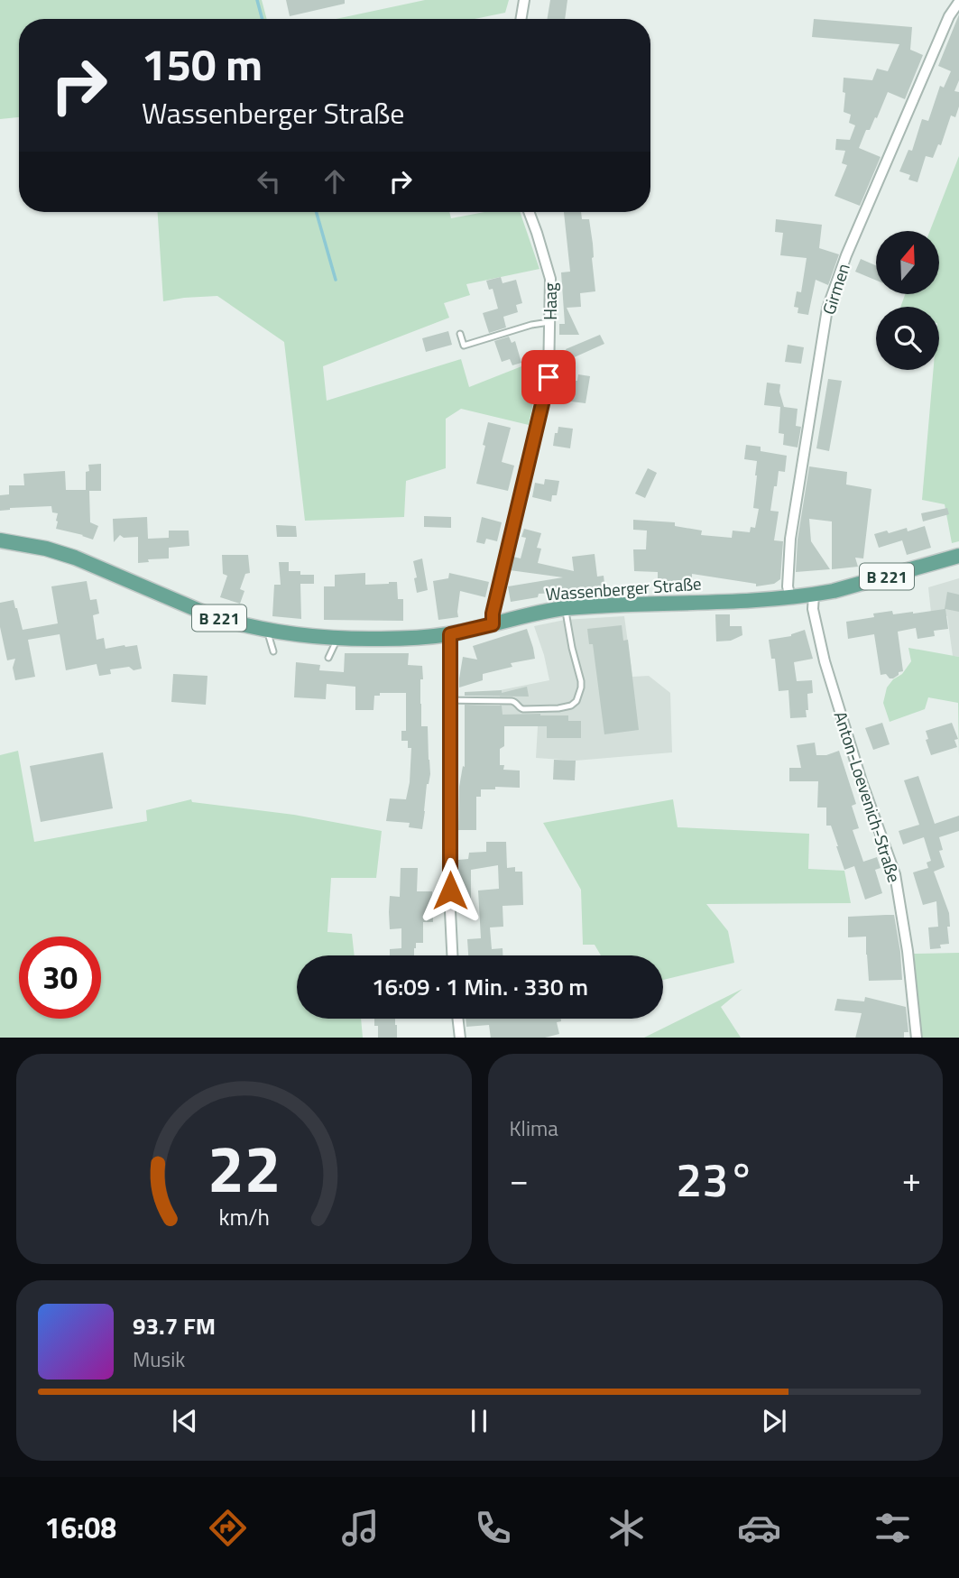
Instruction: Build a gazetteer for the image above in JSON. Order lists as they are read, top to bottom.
{
  "streets": {
    "main road": ["B 221", "Wassenberger Straße"],
    "street": ["Girmen", "Haag", "Anton-Loevenich-Straße"]
  },
  "crossings": [
    ["Girmen", "Wassenberger Straße"],
    ["Haag", "Wassenberger Straße"],
    ["Wassenberger Straße", "Anton-Loevenich-Straße"]
  ],
  "north": "top",
  "page": {
    "turn": ["150 m", "Wassenberger Straße"],
    "limit": "30",
    "trip": "16:09 · 1 Min. · 330 m",
    "tile": "Klima",
    "heat": ["−", "23°", "+"],
    "song": ["93.7 FM", "Musik"],
    "tabs": "16:08",
    "gauge": ["22", "km/h"]
  }
}
